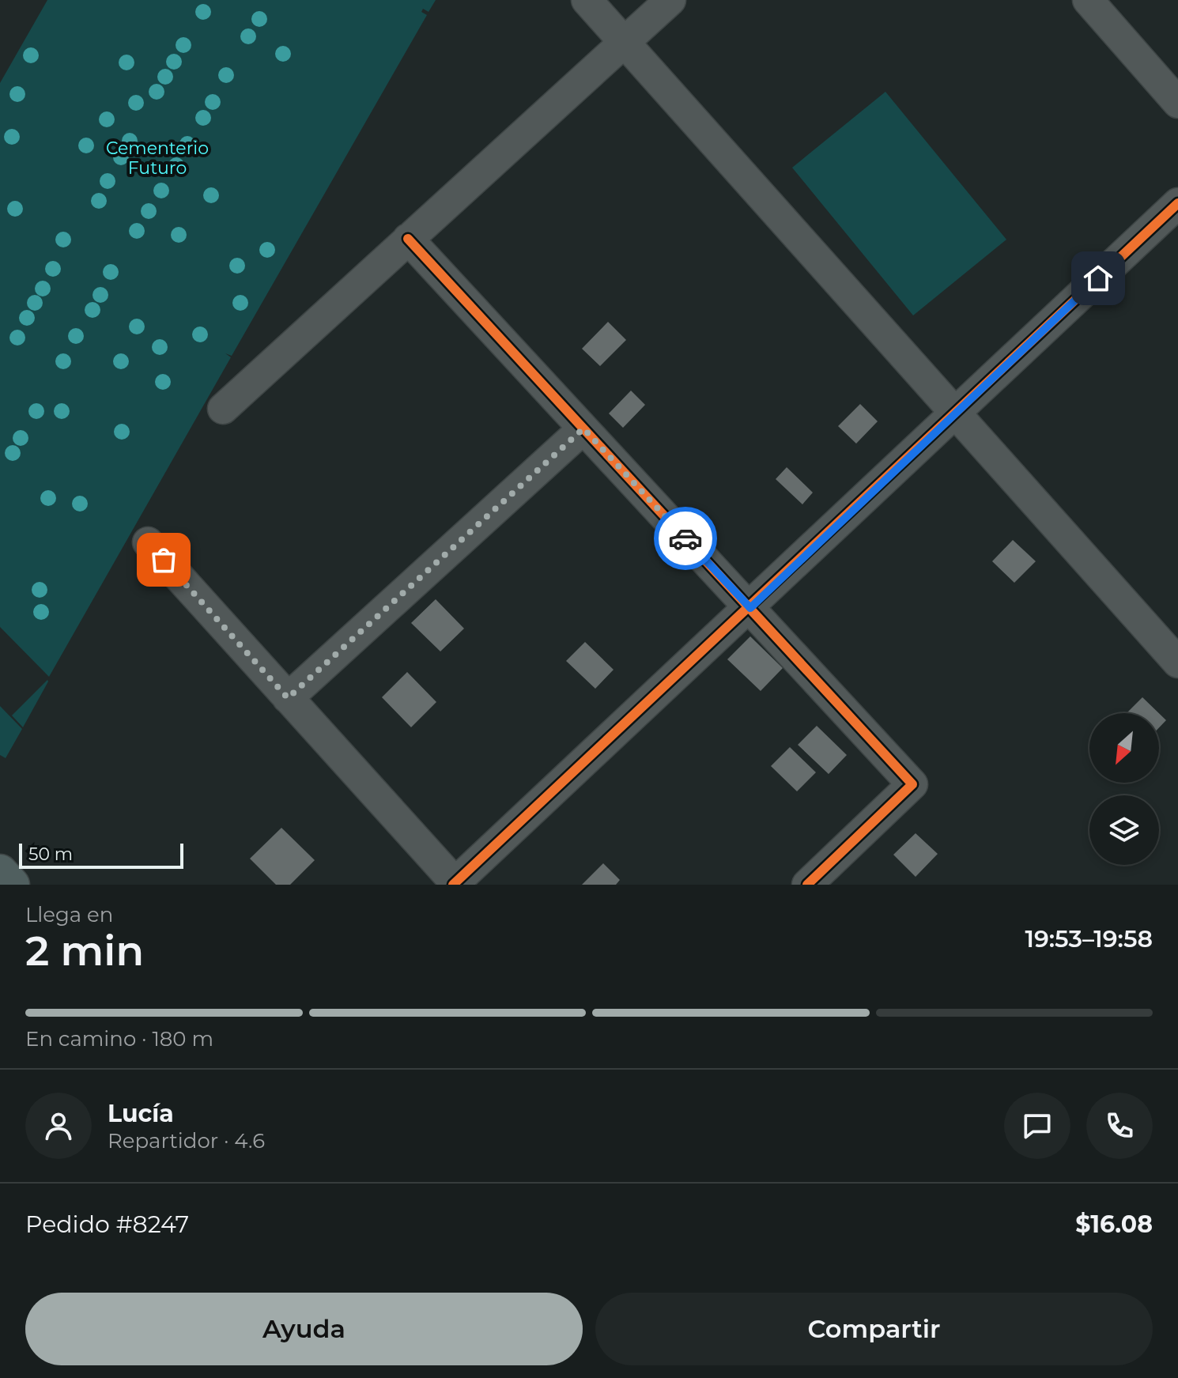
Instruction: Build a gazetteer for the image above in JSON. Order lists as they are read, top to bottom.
{
  "parks": ["Cementerio Futuro"],
  "scale_bar": "50 m",
  "north": "bottom left",
  "page": {
    "scale": "50 m",
    "heading": ["2 min", "Llega en", "19:53–19:58"],
    "panel": [
      "Lucía",
      "Repartidor · 4.6",
      "Pedido #8247",
      "$16.08"
    ],
    "bar": "En camino · 180 m",
    "buttons": ["Ayuda", "Compartir"]
  }
}
